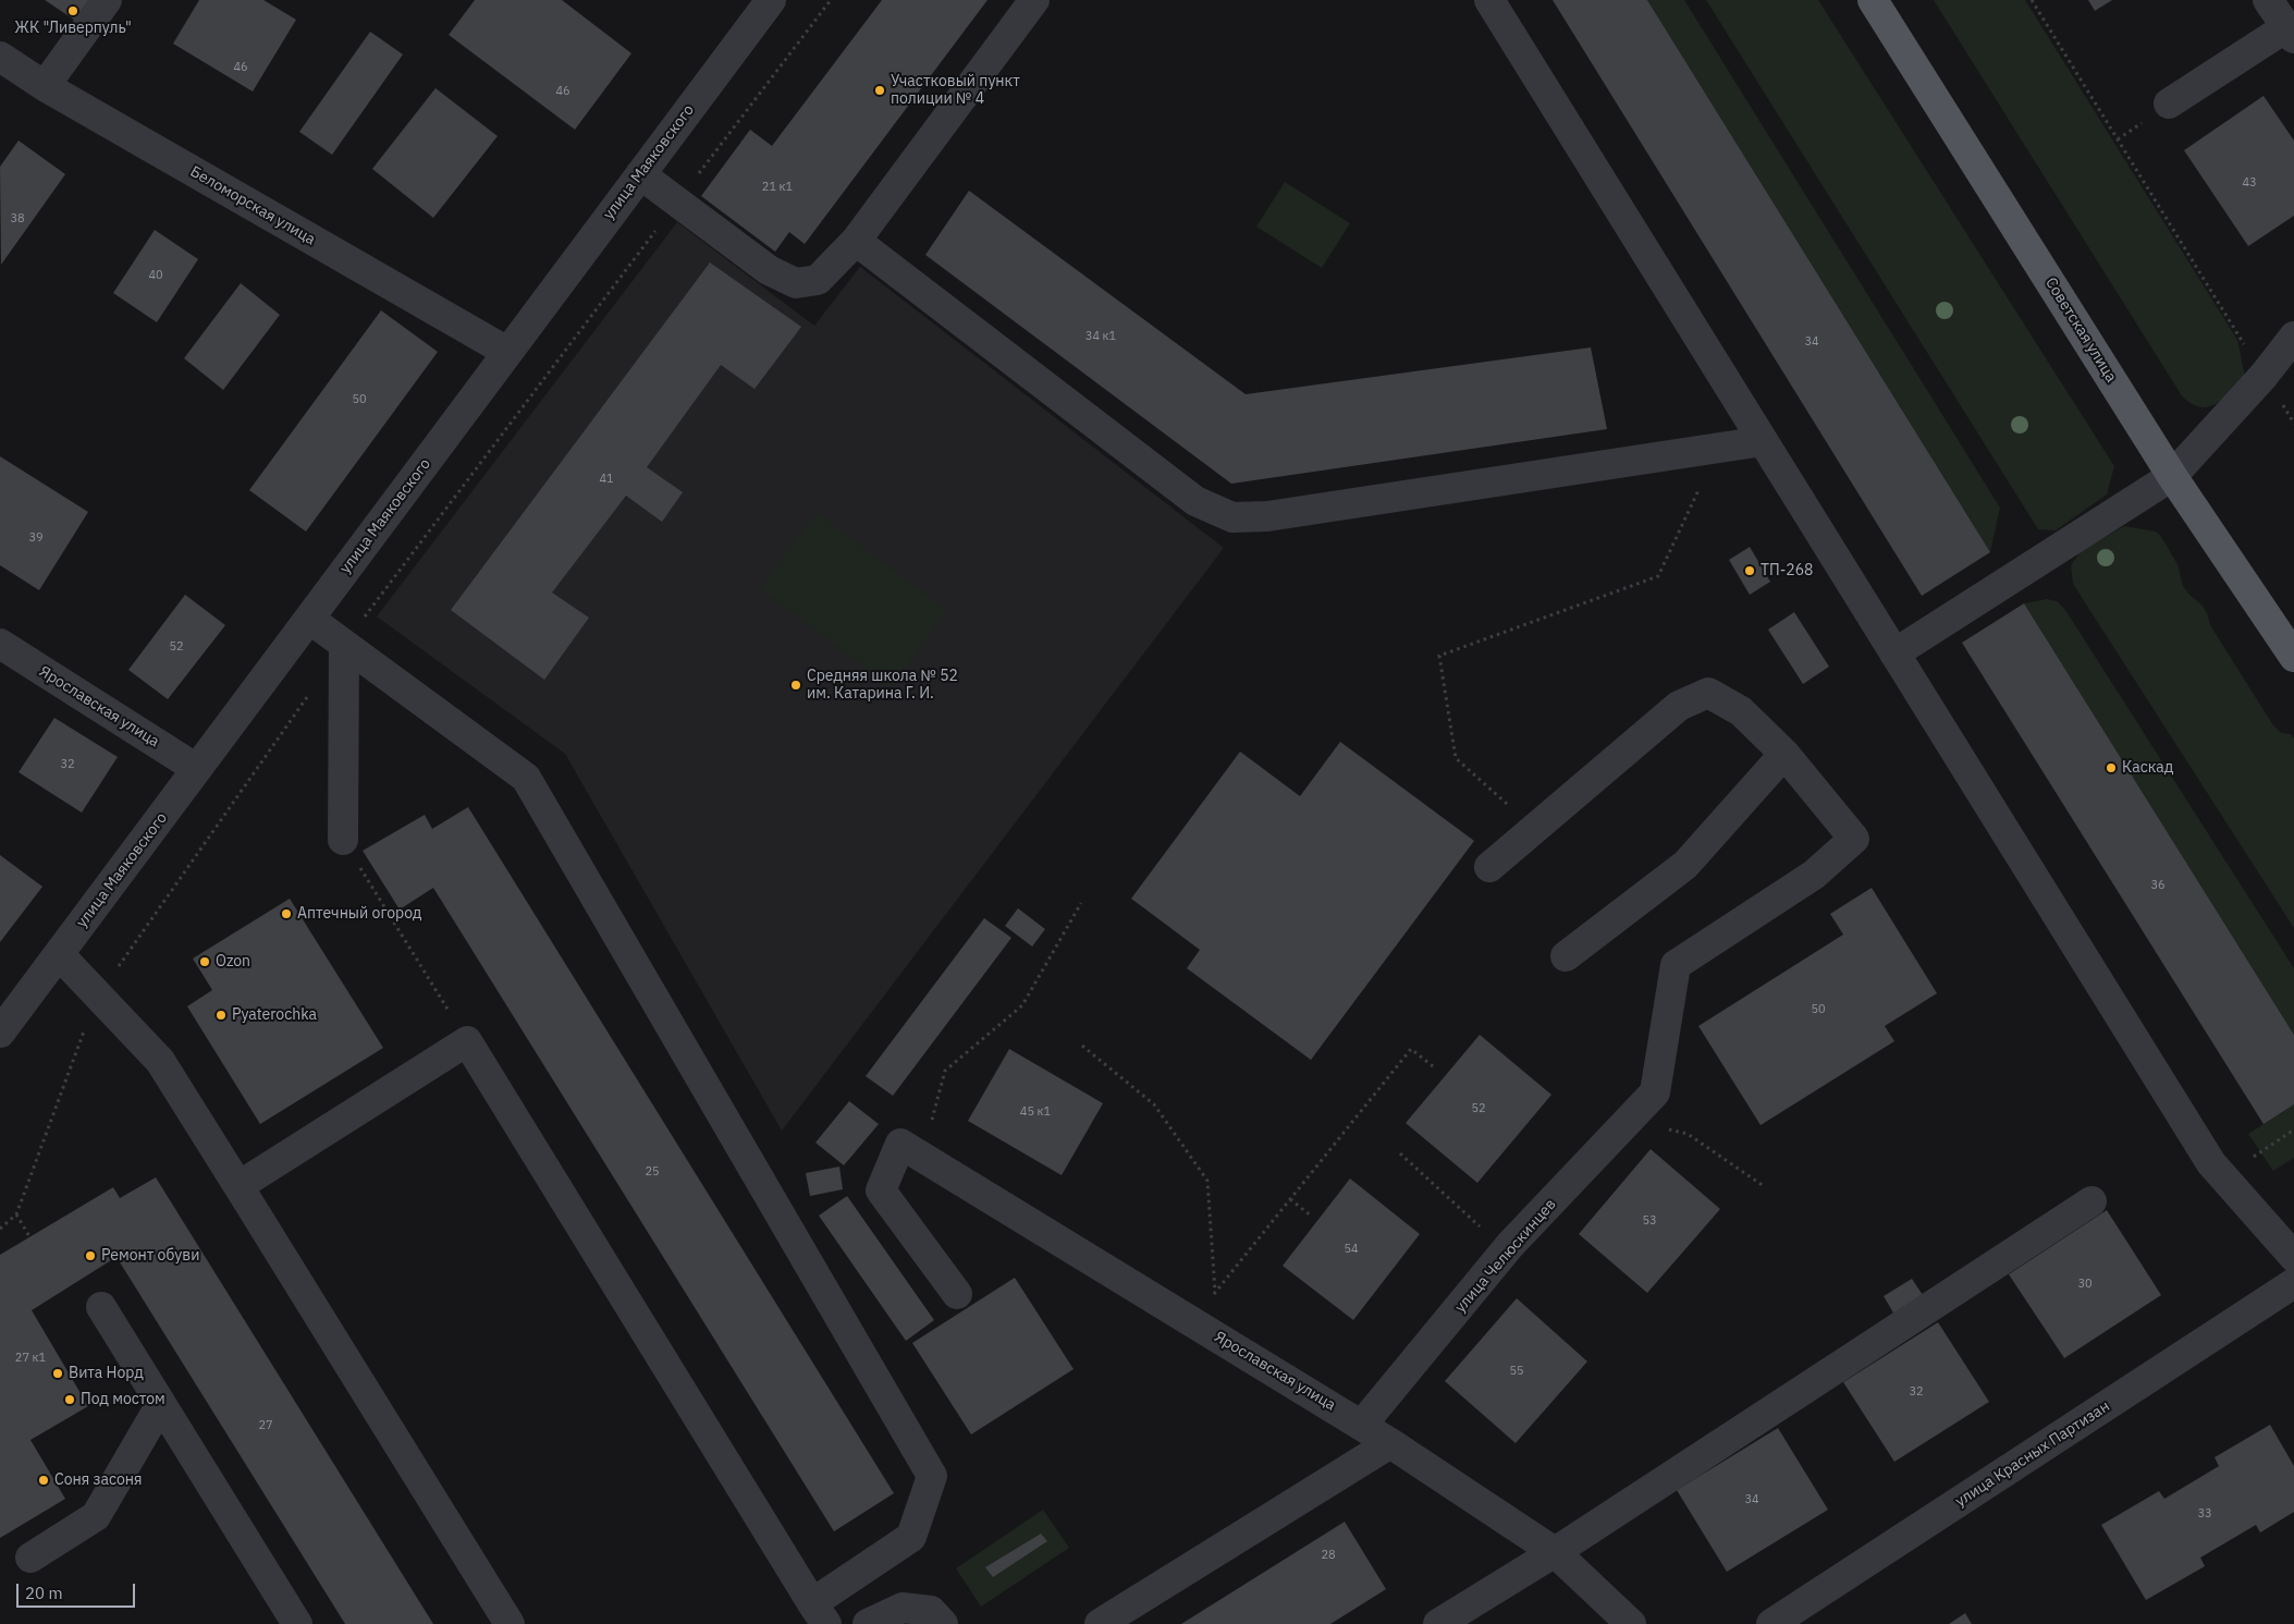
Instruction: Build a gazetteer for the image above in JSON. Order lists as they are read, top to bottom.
{
  "streets": {
    "main road": ["Советская улица"],
    "street": [
      "улица Маяковского",
      "Беломорская улица",
      "Ярославская улица",
      "улица Челюскинцев",
      "улица Красных Партизан"
    ]
  },
  "crossings": [
    ["улица Маяковского", "Беломорская улица"],
    ["улица Маяковского", "Ярославская улица"],
    ["Ярославская улица", "улица Челюскинцев"]
  ],
  "places": [
    "ЖК \"Ливерпуль\"",
    "Участковый пункт полиции № 4",
    "ТП-268",
    "Средняя школа № 52 им. Катарина Г. И.",
    "Каскад",
    "Аптечный огород",
    "Ozon",
    "Pyaterochka",
    "Ремонт обуви",
    "Вита Норд",
    "Под мостом",
    "Соня засоня"
  ],
  "house_numbers": [
    "46",
    "46",
    "43",
    "21 к1",
    "38",
    "40",
    "34 к1",
    "34",
    "50",
    "41",
    "39",
    "52",
    "32",
    "36",
    "50",
    "52",
    "45 к1",
    "25",
    "53",
    "54",
    "30",
    "27 к1",
    "55",
    "32",
    "27",
    "34",
    "33",
    "28"
  ],
  "scale_bar": "20 m"
}
